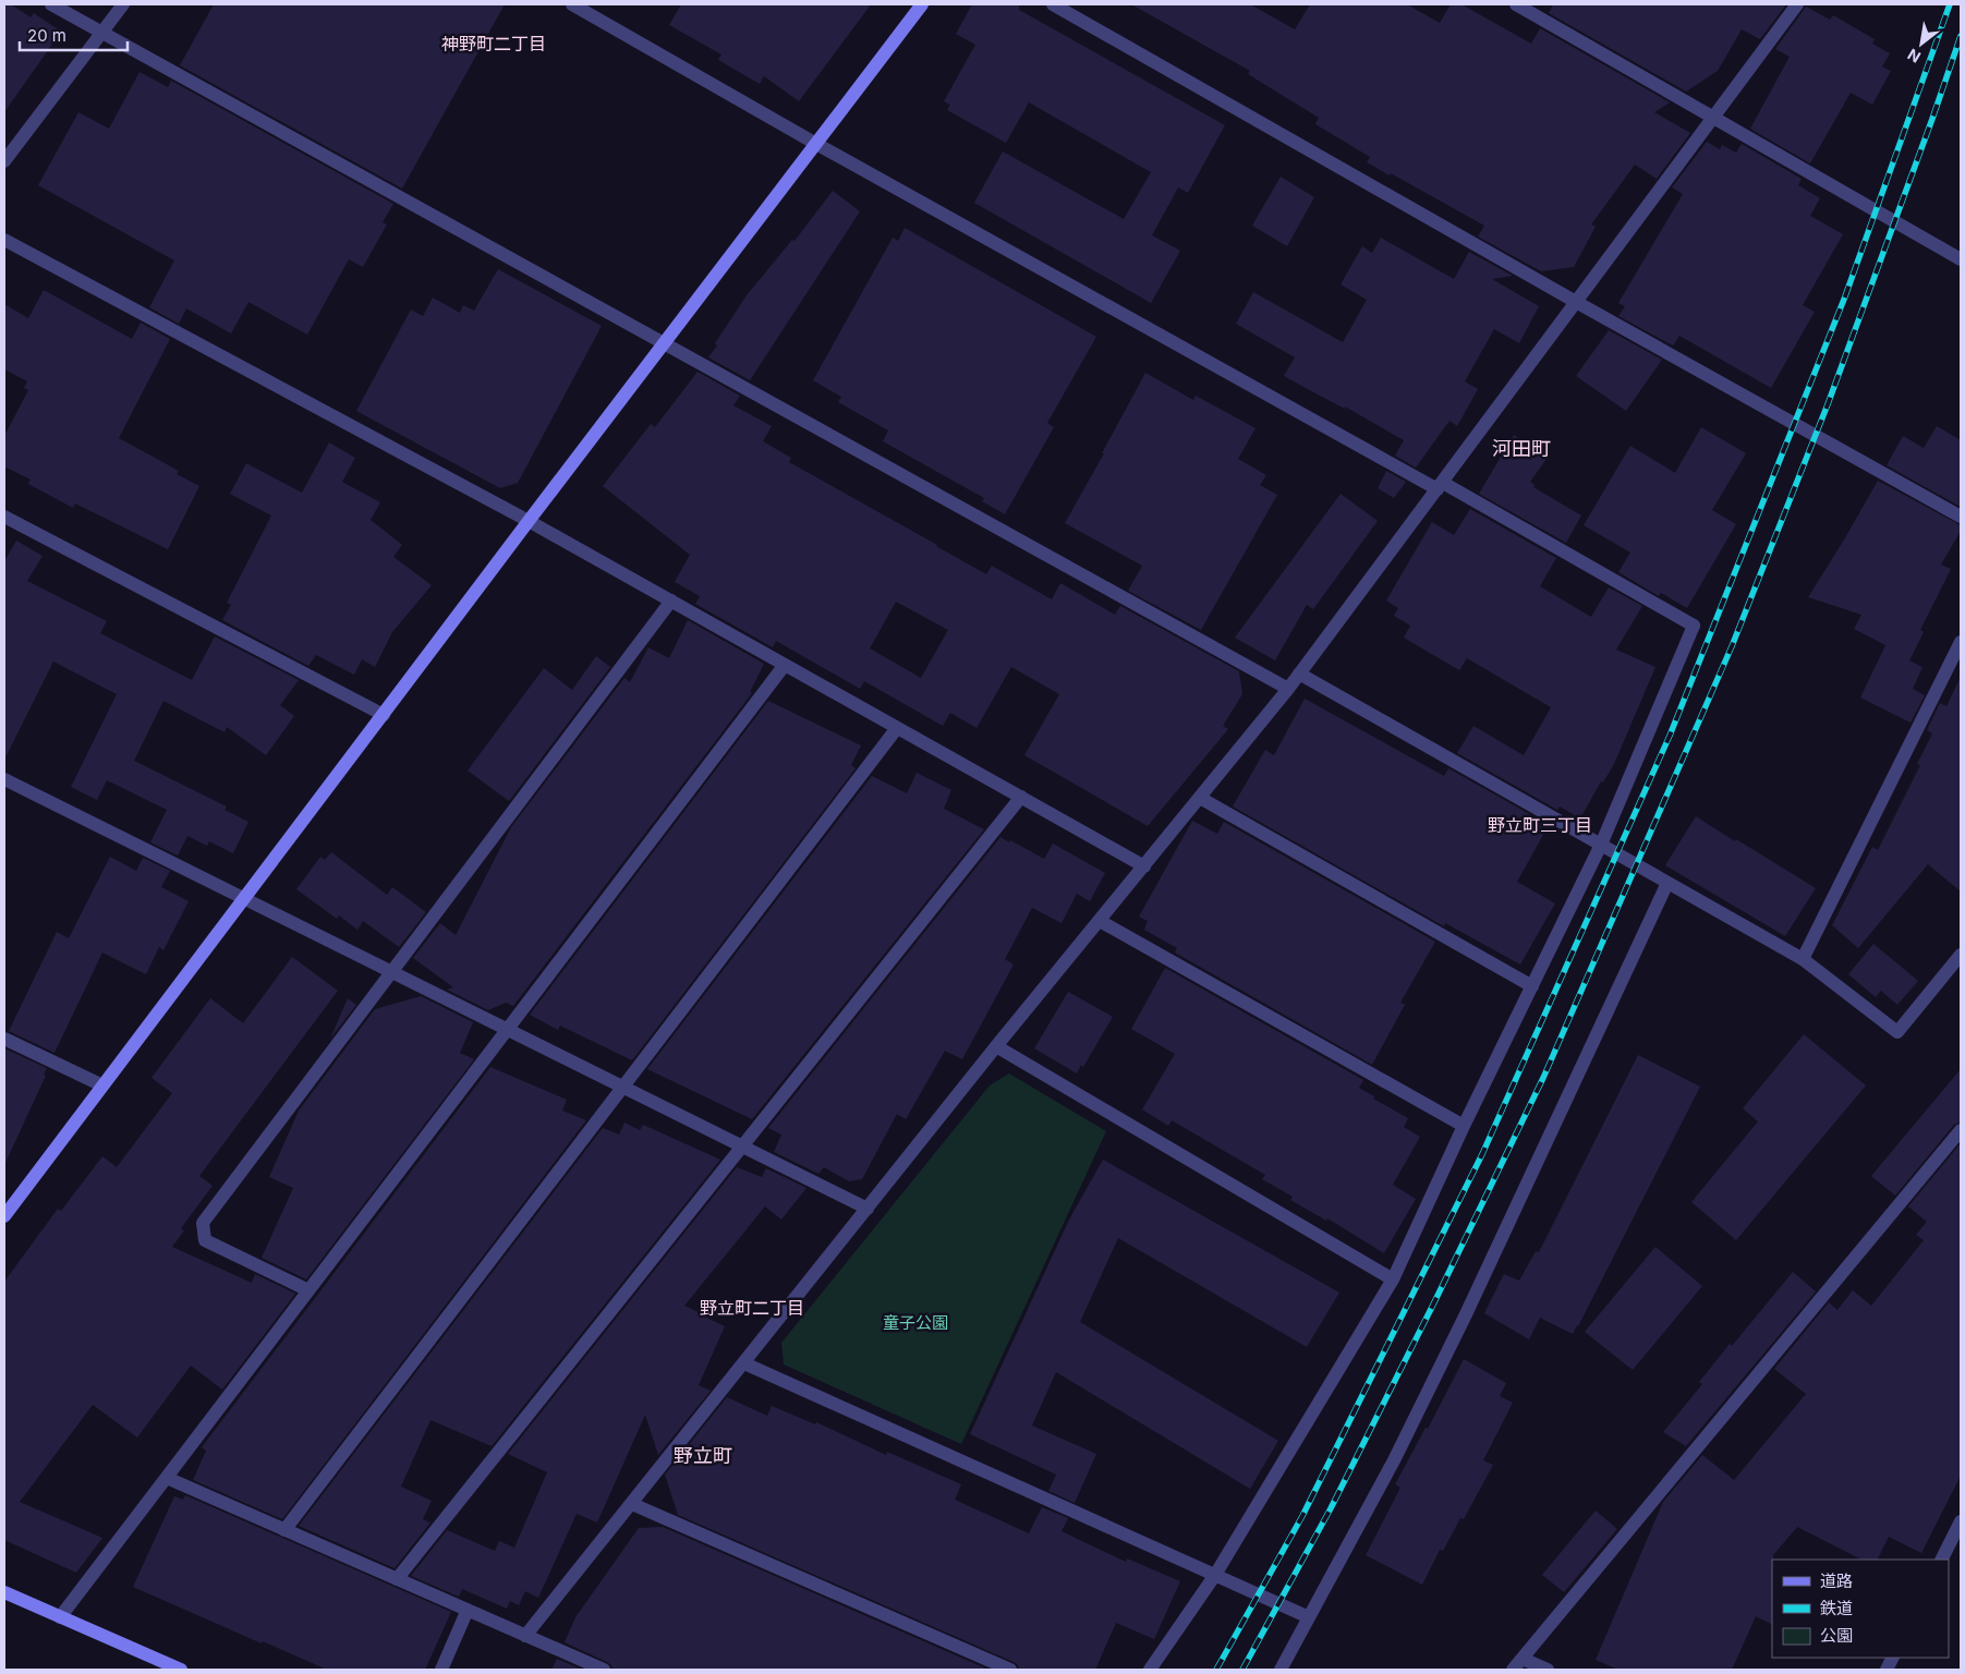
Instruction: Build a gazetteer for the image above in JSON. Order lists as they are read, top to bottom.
{
  "districts": [
    "神野町二丁目",
    "河田町",
    "野立町三丁目",
    "野立町二丁目",
    "野立町"
  ],
  "parks": ["童子公園"],
  "legend": ["道路", "鉄道", "公園"],
  "scale_bar": "20 m",
  "north": "bottom left"
}
